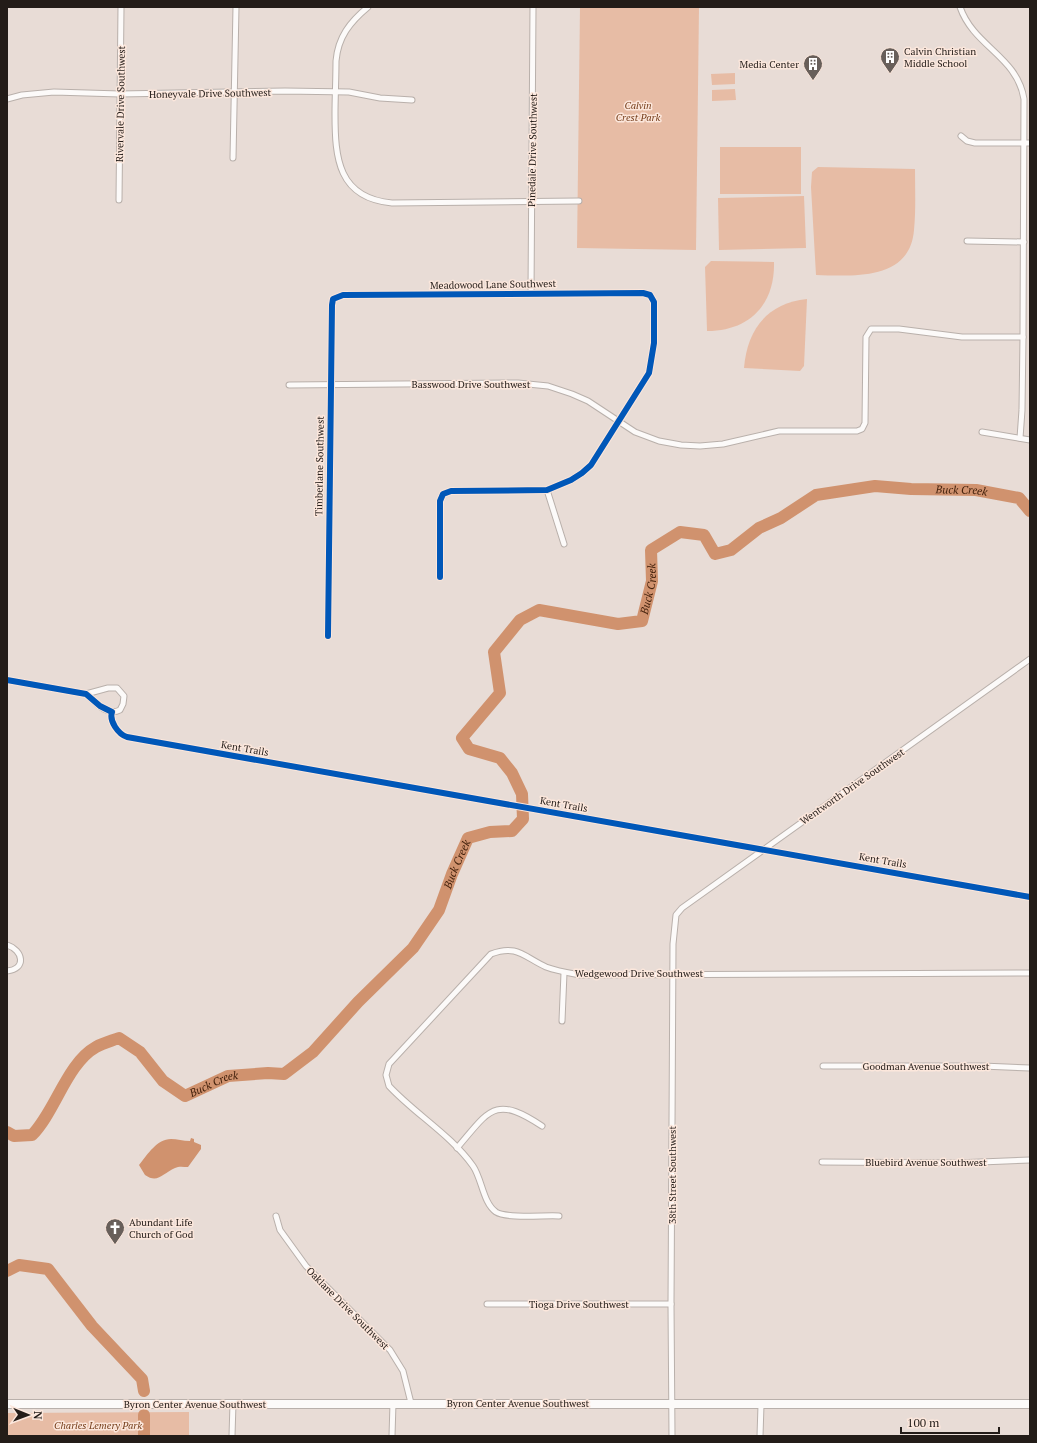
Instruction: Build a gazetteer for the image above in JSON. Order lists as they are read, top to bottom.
{
  "streets": {
    "main road": ["Byron Center Avenue Southwest"],
    "street": [
      "Honeyvale Drive Southwest",
      "Rivervale Drive Southwest",
      "Pinedale Drive Southwest",
      "Meadowood Lane Southwest",
      "Basswood Drive Southwest",
      "Timberlane Southwest",
      "Wentworth Drive Southwest",
      "Wedgewood Drive Southwest",
      "Goodman Avenue Southwest",
      "Bluebird Avenue Southwest",
      "38th Street Southwest",
      "Tioga Drive Southwest",
      "Oaklane Drive Southwest"
    ],
    "cycle path": ["Kent Trails"]
  },
  "crossings": [
    ["Honeyvale Drive Southwest", "Rivervale Drive Southwest"],
    ["Pinedale Drive Southwest", "Meadowood Lane Southwest"],
    ["Meadowood Lane Southwest", "Basswood Drive Southwest"],
    ["Meadowood Lane Southwest", "Timberlane Southwest"],
    ["Basswood Drive Southwest", "Timberlane Southwest"],
    ["Wentworth Drive Southwest", "38th Street Southwest"],
    ["Wedgewood Drive Southwest", "38th Street Southwest"],
    ["38th Street Southwest", "Tioga Drive Southwest"],
    ["38th Street Southwest", "Byron Center Avenue Southwest"],
    ["Oaklane Drive Southwest", "Byron Center Avenue Southwest"]
  ],
  "water": ["Buck Creek"],
  "parks": ["Calvin Crest Park", "Charles Lemery Park"],
  "places": {
    "building": ["Calvin Christian Middle School", "Media Center"],
    "church": ["Abundant Life Church of God"]
  },
  "scale_bar": "100 m",
  "north": "right"
}
